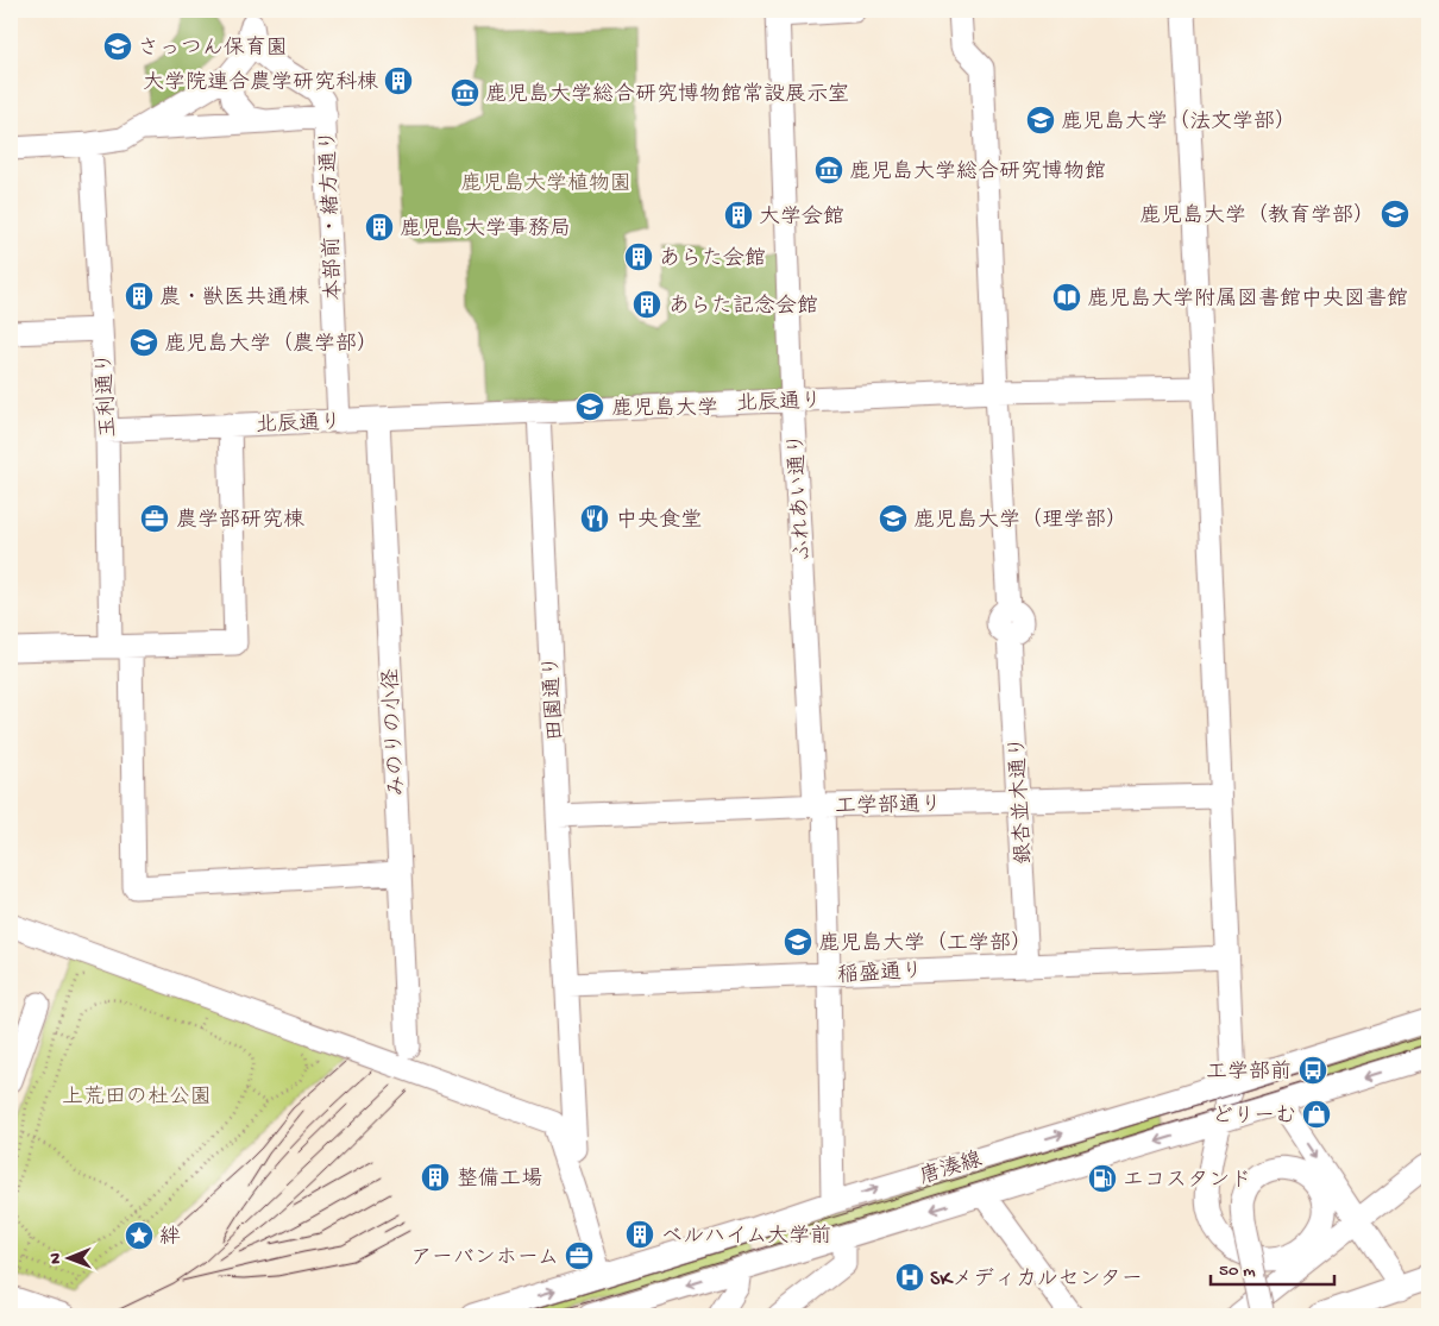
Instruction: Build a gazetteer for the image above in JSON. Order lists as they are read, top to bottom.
{
  "streets": {
    "street": [
      "本部前・緒方通り",
      "玉利通り",
      "北辰通り",
      "ふれあい通り",
      "田園通り",
      "みのりの小径",
      "銀杏並木通り",
      "工学部通り",
      "稲盛通り",
      "唐湊線"
    ]
  },
  "crossings": [
    ["本部前・緒方通り", "北辰通り"],
    ["玉利通り", "北辰通り"],
    ["玉利通り", "みのりの小径"],
    ["北辰通り", "ふれあい通り"],
    ["北辰通り", "田園通り"],
    ["北辰通り", "みのりの小径"],
    ["北辰通り", "銀杏並木通り"],
    ["ふれあい通り", "工学部通り"],
    ["ふれあい通り", "稲盛通り"],
    ["ふれあい通り", "唐湊線"],
    ["田園通り", "工学部通り"],
    ["田園通り", "稲盛通り"],
    ["銀杏並木通り", "工学部通り"],
    ["銀杏並木通り", "稲盛通り"]
  ],
  "parks": ["鹿児島大学植物園", "上荒田の杜公園"],
  "places": {
    "school or university": [
      "さっつん保育園",
      "鹿児島大学（法文学部）",
      "鹿児島大学（教育学部）",
      "鹿児島大学（農学部）",
      "鹿児島大学",
      "鹿児島大学（理学部）",
      "鹿児島大学（工学部）"
    ],
    "building": [
      "大学院連合農学研究科棟",
      "大学会館",
      "鹿児島大学事務局",
      "あらた会館",
      "農・獣医共通棟",
      "あらた記念会館",
      "整備工場",
      "ベルハイム大学前"
    ],
    "museum": ["鹿児島大学総合研究博物館常設展示室", "鹿児島大学総合研究博物館"],
    "library": ["鹿児島大学附属図書館中央図書館"],
    "office": ["農学部研究棟", "アーバンホーム"],
    "restaurant": ["中央食堂"],
    "bus stop": ["工学部前"],
    "shop": ["どりーむ"],
    "fuel station": ["エコスタンド"],
    "place": ["絆"],
    "hospital": ["SKメディカルセンター"]
  },
  "scale_bar": "50 m",
  "north": "left"
}
